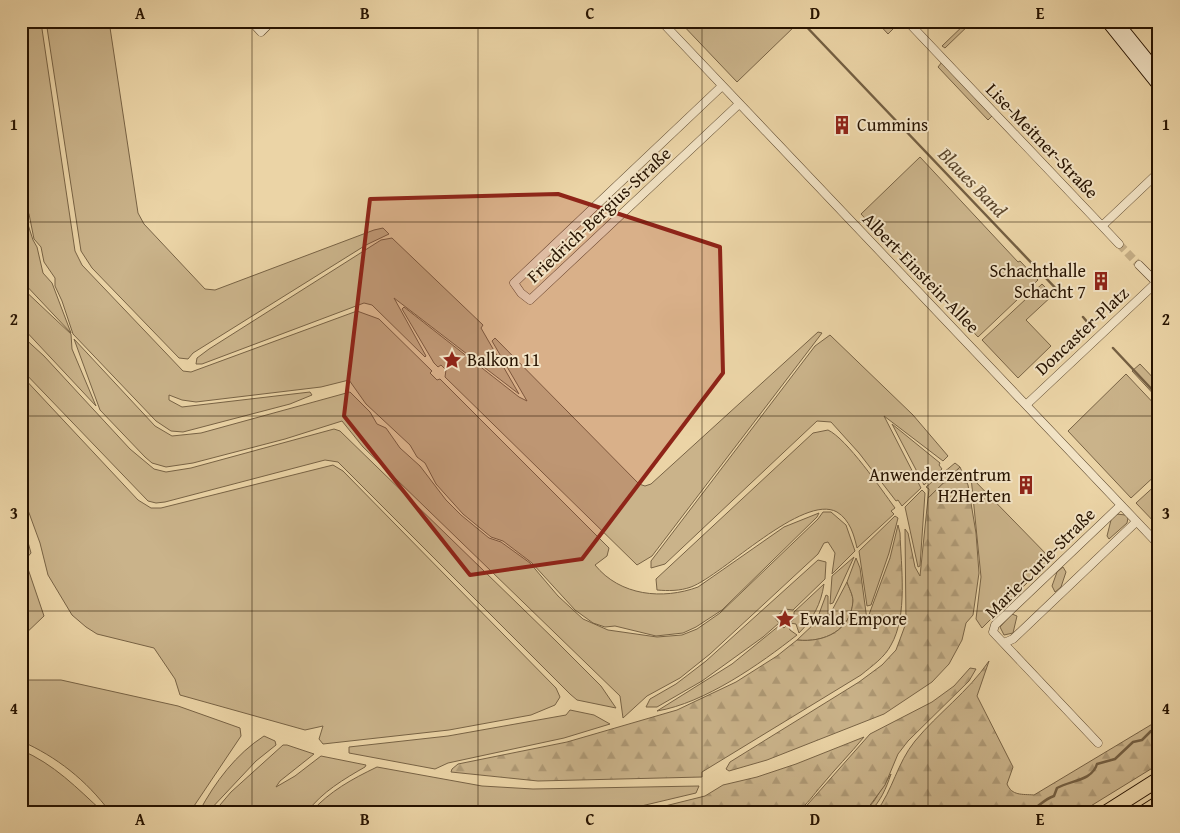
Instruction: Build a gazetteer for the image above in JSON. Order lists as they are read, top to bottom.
{
  "streets": {
    "street": [
      "Lise-Meitner-Straße",
      "Friedrich-Bergius-Straße",
      "Albert-Einstein-Allee",
      "Doncaster-Platz",
      "Marie-Curie-Straße"
    ]
  },
  "crossings": [
    ["Friedrich-Bergius-Straße", "Albert-Einstein-Allee"],
    ["Albert-Einstein-Allee", "Doncaster-Platz"],
    ["Albert-Einstein-Allee", "Marie-Curie-Straße"]
  ],
  "water": ["Blaues Band"],
  "places": {
    "building": ["Cummins", "Schachthalle Schacht 7", "Anwenderzentrum H2Herten"],
    "place": ["Balkon 11", "Ewald Empore"]
  },
  "grid": {
    "columns": [
      "A",
      "B",
      "C",
      "D",
      "E"
    ],
    "rows": [
      "1",
      "2",
      "3",
      "4"
    ]
  }
}
